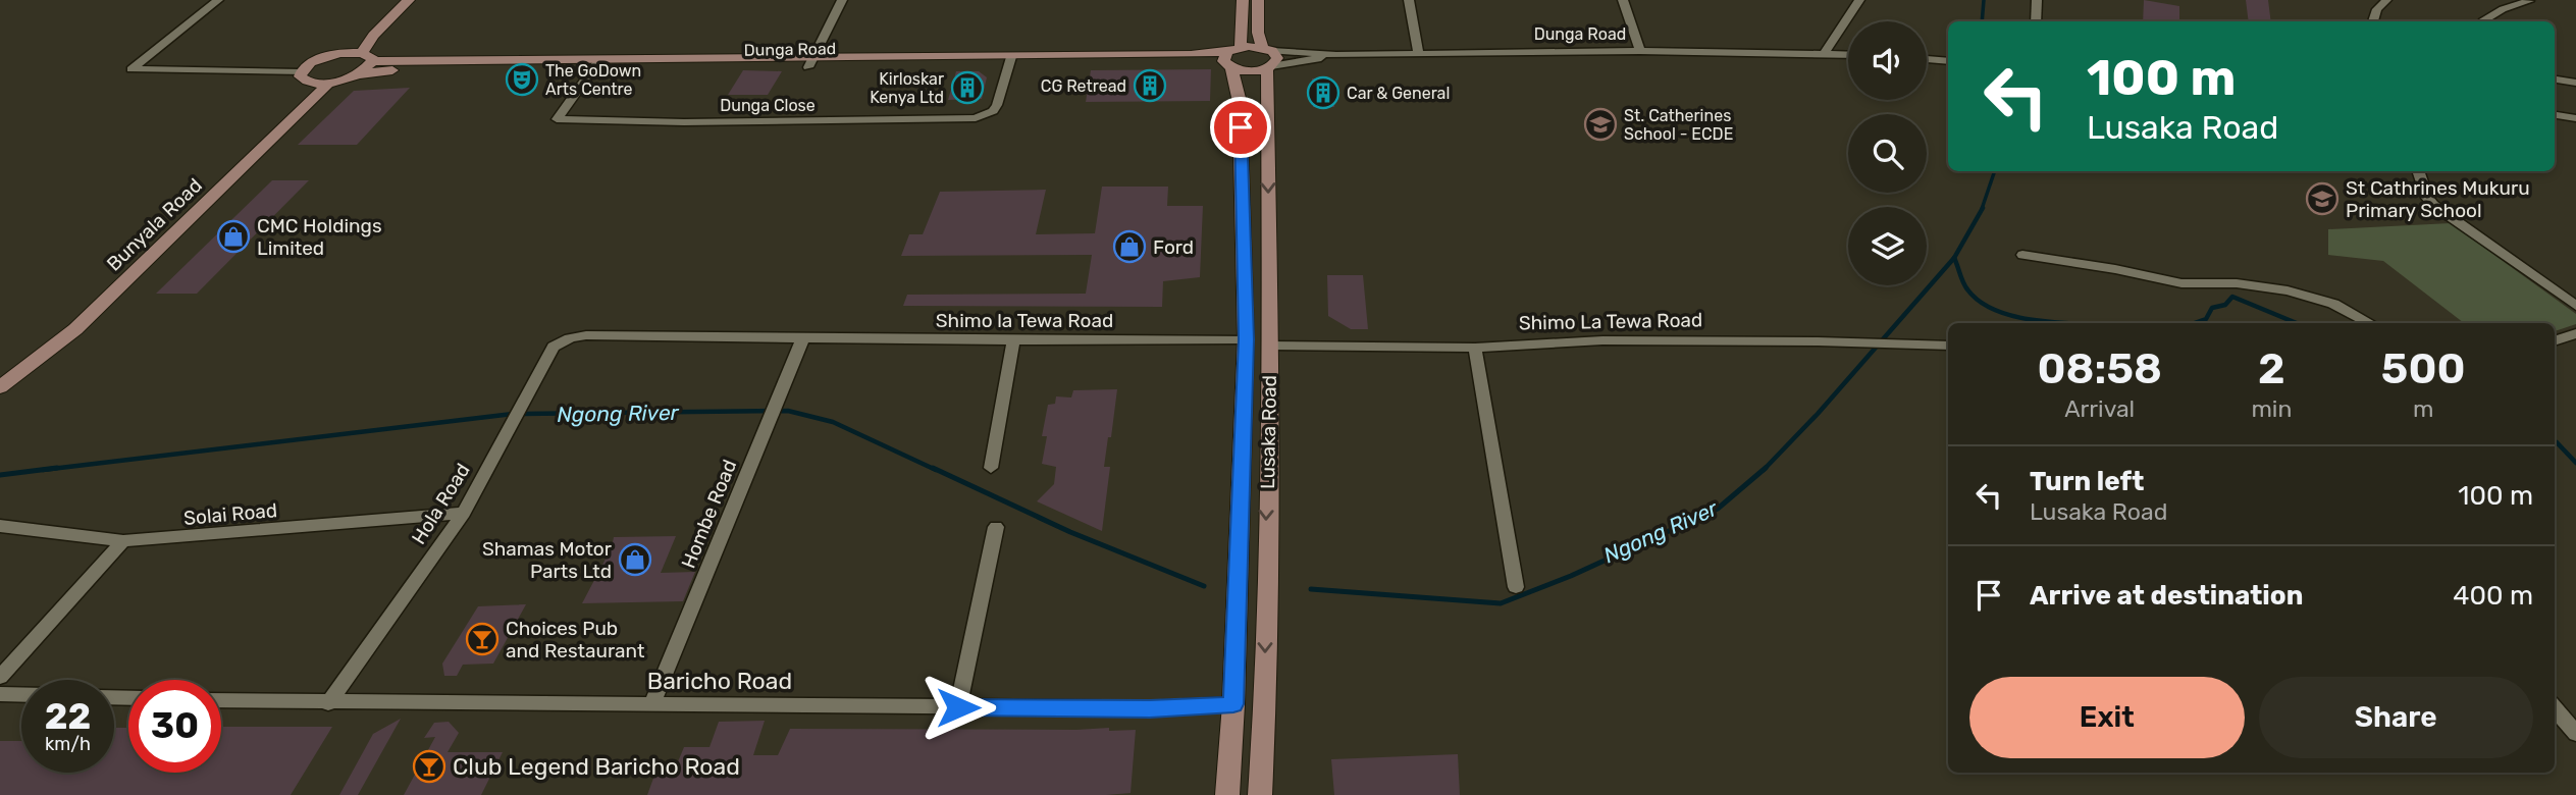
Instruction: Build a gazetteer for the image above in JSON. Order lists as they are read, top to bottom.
{
  "streets": {
    "main road": ["Dunga Road", "Bunyala Road", "Lusaka Road"],
    "street": [
      "Dunga Close",
      "Shimo la Tewa Road",
      "Shimo La Tewa Road",
      "Hola Road",
      "Solai Road",
      "Hombe Road",
      "Baricho Road"
    ]
  },
  "crossings": [
    ["Dunga Road", "Dunga Close"],
    ["Dunga Road", "Lusaka Road"],
    ["Shimo la Tewa Road", "Lusaka Road"],
    ["Shimo la Tewa Road", "Hola Road"],
    ["Shimo la Tewa Road", "Hombe Road"],
    ["Shimo La Tewa Road", "Lusaka Road"],
    ["Lusaka Road", "Baricho Road"],
    ["Hola Road", "Solai Road"],
    ["Hola Road", "Baricho Road"],
    ["Hombe Road", "Baricho Road"]
  ],
  "water": ["Ngong River"],
  "places": {
    "theatre": ["The GoDown Arts Centre"],
    "building": ["CG Retread", "Kirloskar Kenya Ltd", "Car & General"],
    "school or university": ["St. Catherines School - ECDE", "St Cathrines Mukuru Primary School"],
    "shop": ["CMC Holdings Limited", "Ford", "Shamas Motor Parts Ltd"],
    "bar": ["Choices Pub and Restaurant", "Club Legend Baricho Road"]
  },
  "page": {
    "turn": ["100 m", "Lusaka Road"],
    "eta": [
      "08:58",
      "Arrival",
      "2",
      "min",
      "500",
      "m"
    ],
    "list": [
      {
        "name": "Turn left",
        "note": "Lusaka Road",
        "value": "100 m"
      },
      {
        "name": "Arrive at destination",
        "value": "400 m"
      }
    ],
    "buttons": ["Exit", "Share"],
    "speed": "22 km/h",
    "limit": "30"
  }
}
